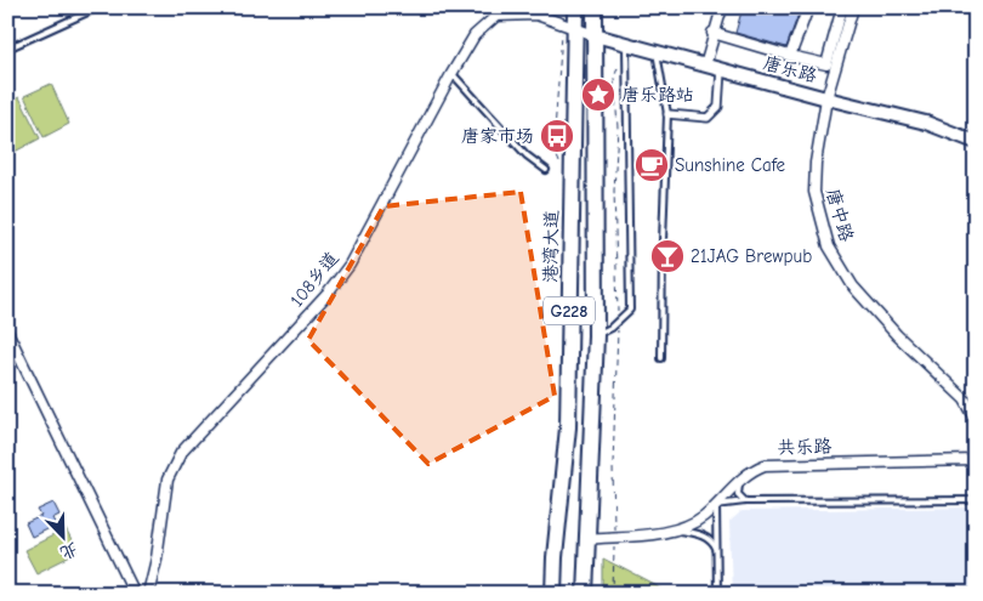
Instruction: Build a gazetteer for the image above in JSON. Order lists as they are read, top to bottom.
{
  "streets": {
    "highway": ["港湾大道", "G228"],
    "street": [
      "唐乐路",
      "唐中路",
      "108乡道",
      "共乐路"
    ]
  },
  "crossings": [
    ["唐乐路", "唐中路"],
    ["唐乐路", "G228"],
    ["G228", "共乐路"]
  ],
  "places": {
    "place": ["唐乐路站"],
    "bus stop": ["唐家市场"],
    "cafe": ["Sunshine Cafe"],
    "bar": ["21JAG Brewpub"]
  },
  "north": "bottom right"
}
